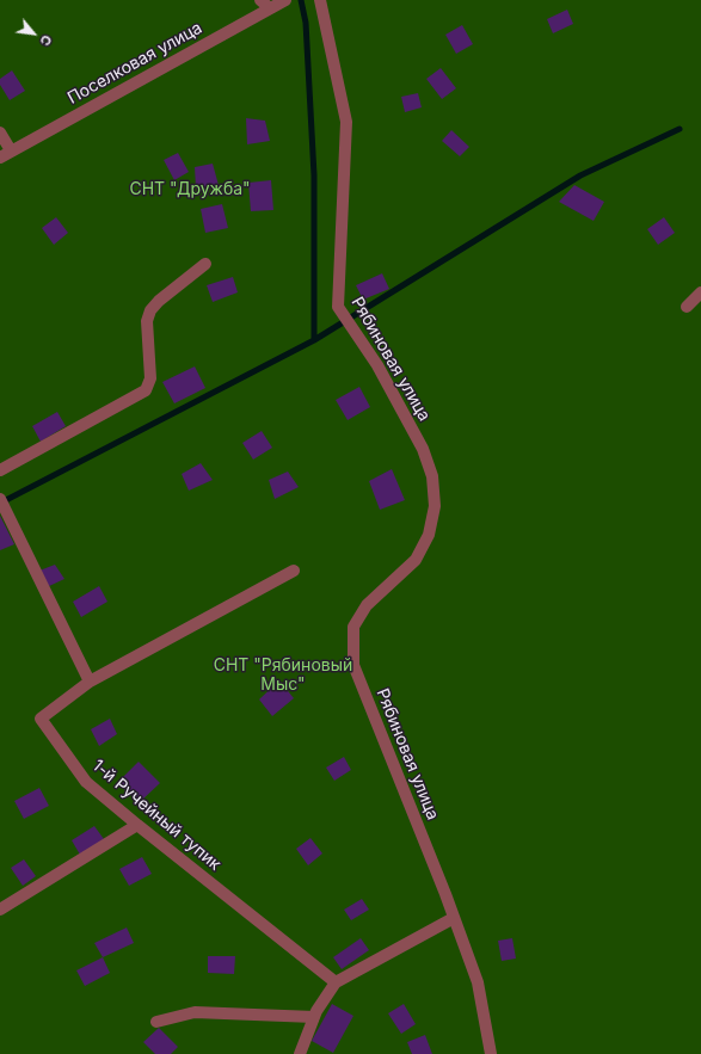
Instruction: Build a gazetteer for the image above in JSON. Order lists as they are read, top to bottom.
{
  "streets": {
    "street": ["Поселковая улица", "Рябиновая улица", "1-й Ручейный тупик"]
  },
  "parks": ["СНТ \"Дружба\"", "СНТ \"Рябиновый Мыс\""],
  "north": "bottom right"
}
